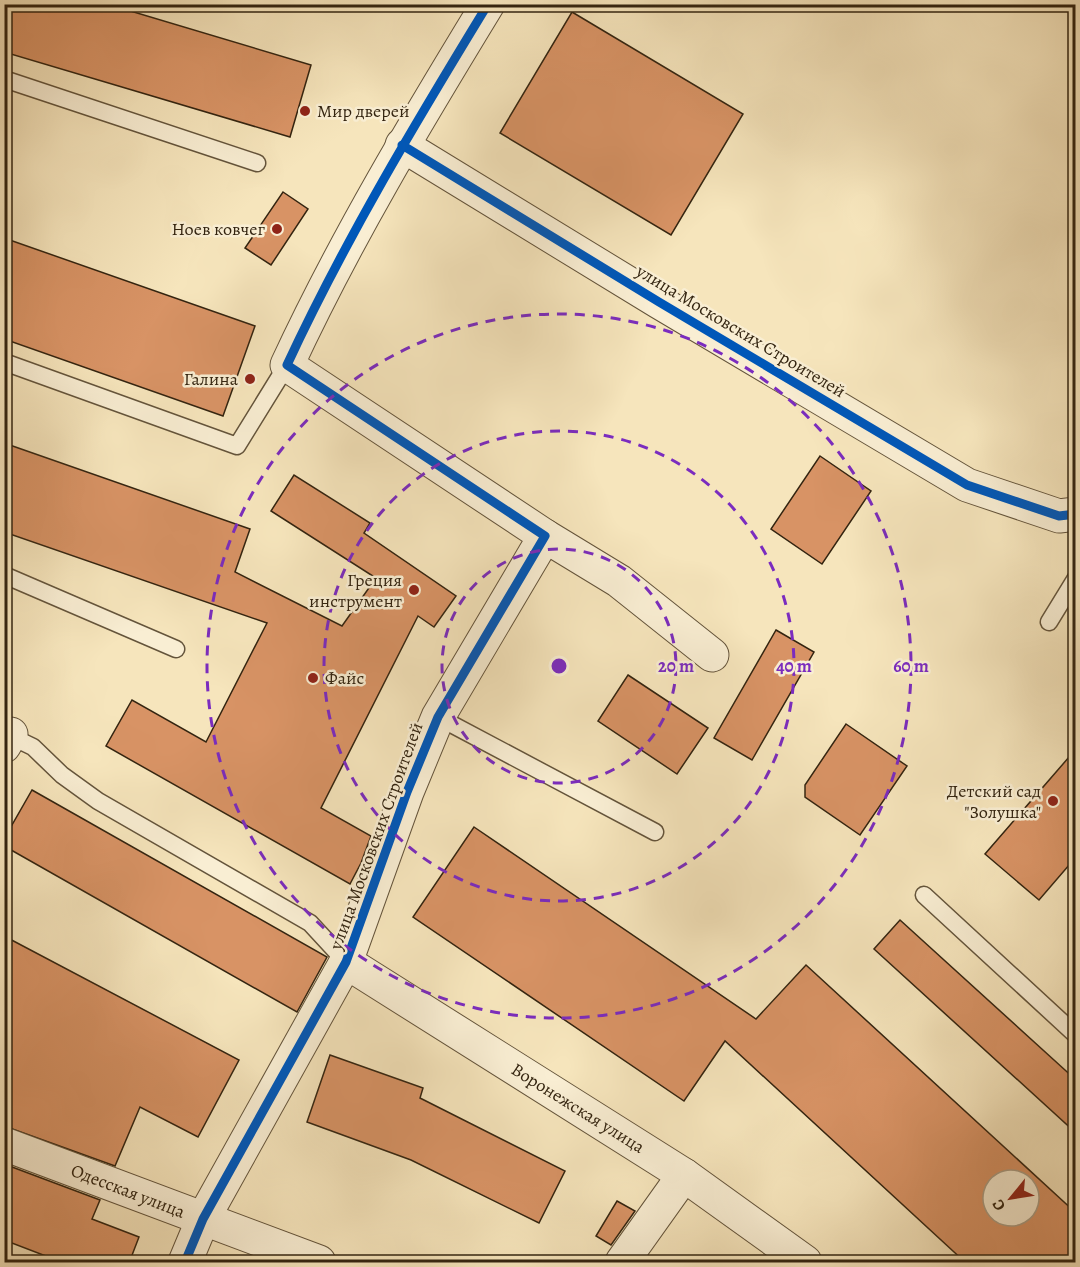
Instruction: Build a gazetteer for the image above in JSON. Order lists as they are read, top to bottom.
{
  "streets": {
    "street": ["улица Московских Строителей", "Воронежская улица", "Одесская улица"]
  },
  "crossings": [
    ["улица Московских Строителей", "Воронежская улица"],
    ["улица Московских Строителей", "Одесская улица"]
  ],
  "places": [
    "Мир дверей",
    "Ноев ковчег",
    "Галина",
    "Греция инструмент",
    "Файс",
    "Детский сад \"Золушка\""
  ],
  "north": "bottom left",
  "rings": ["20 m", "40 m", "60 m"]
}
